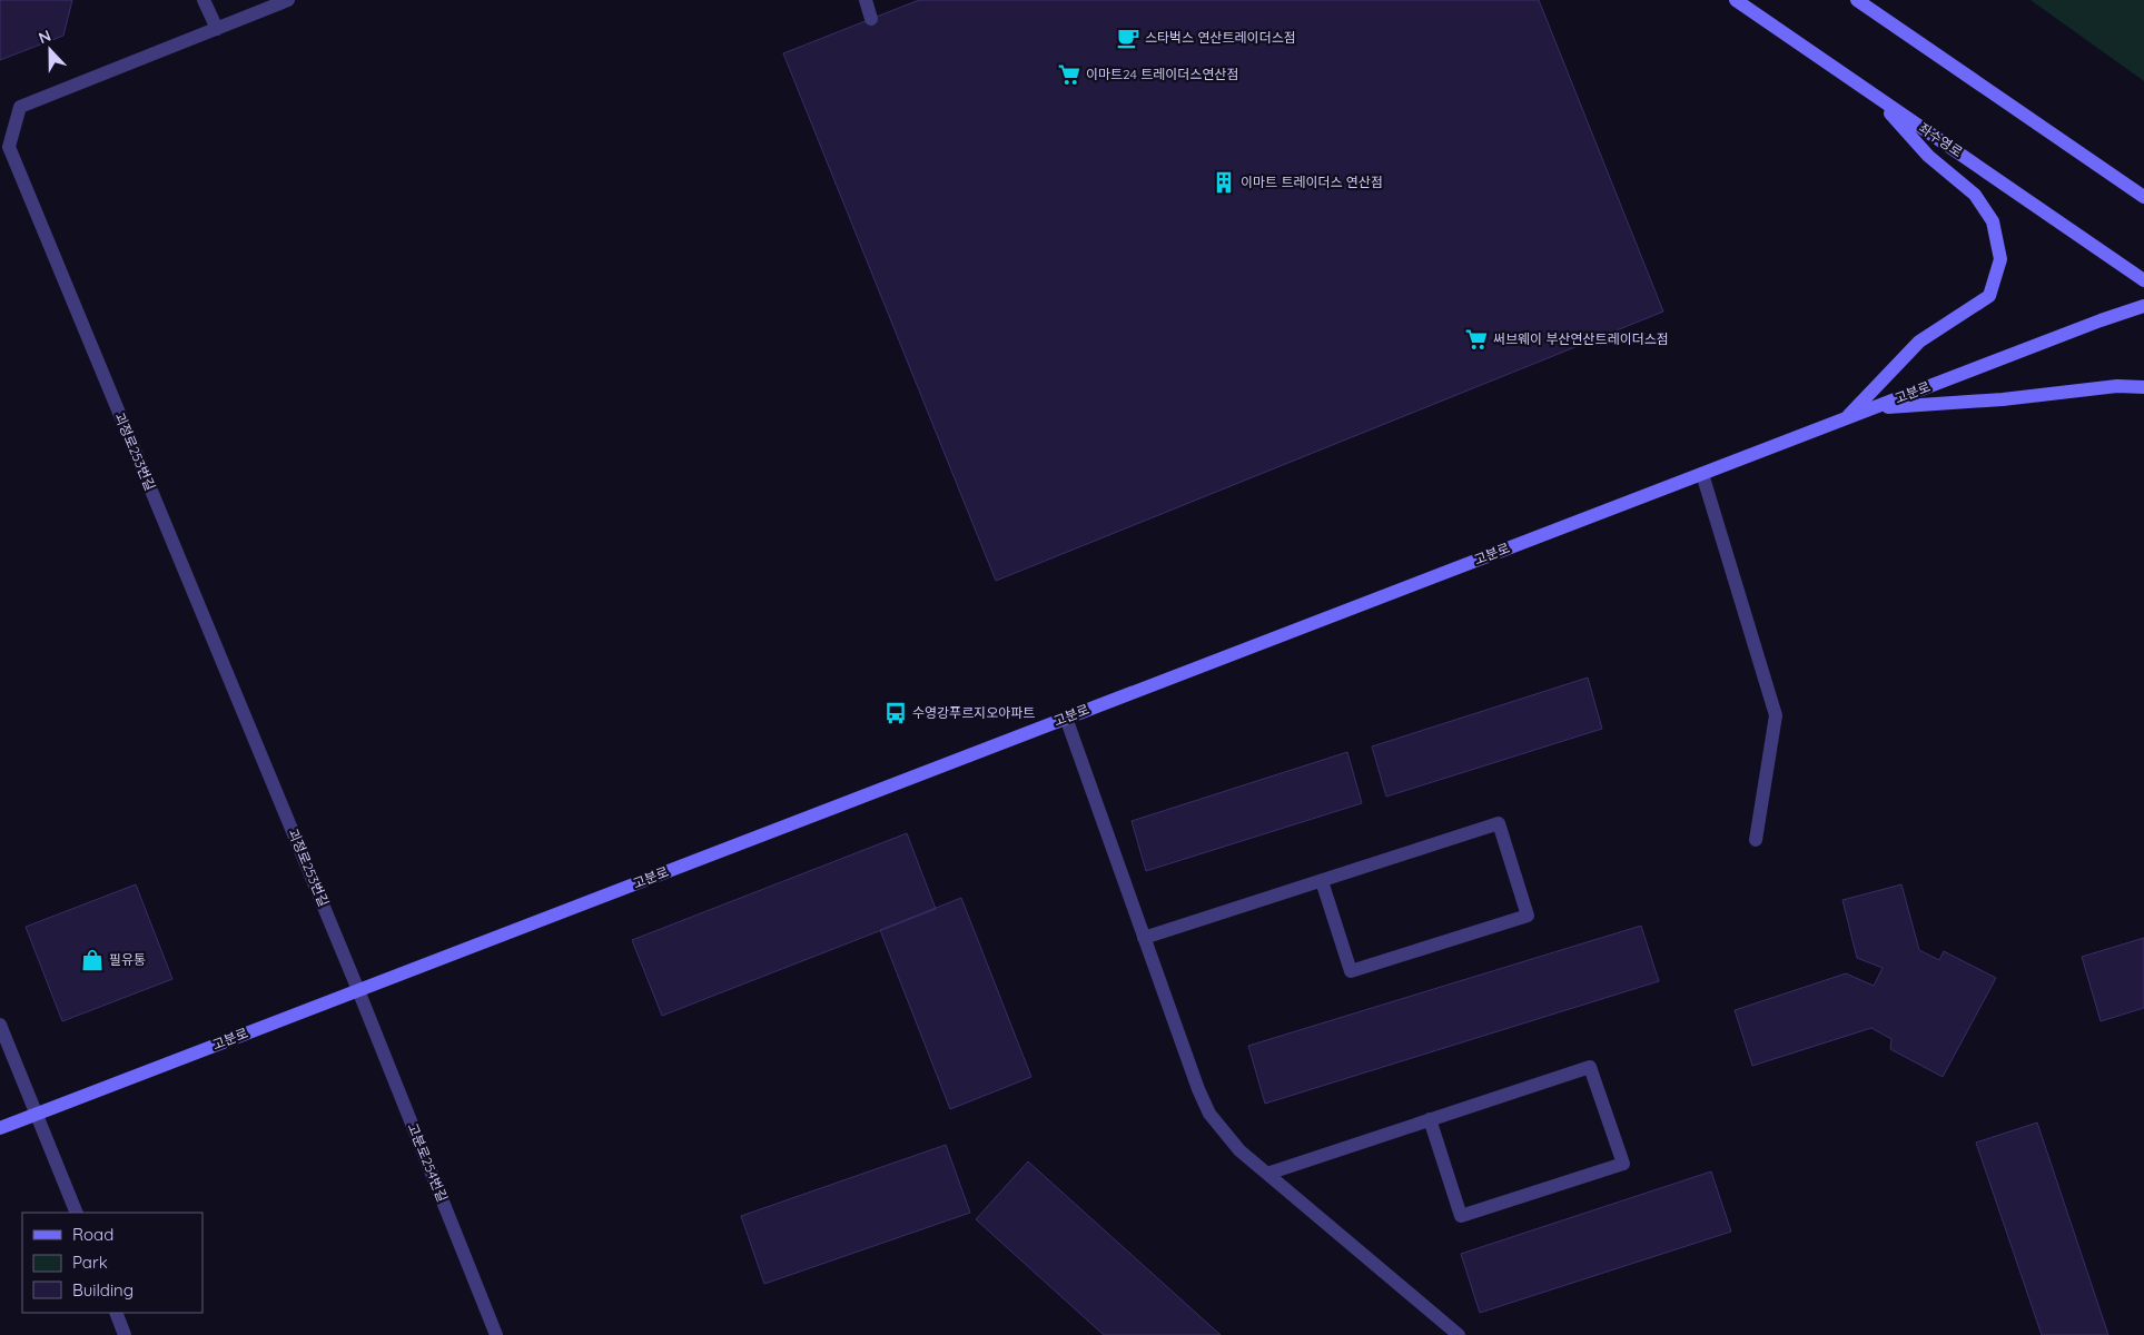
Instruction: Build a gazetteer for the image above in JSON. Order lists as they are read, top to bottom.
{
  "streets": {
    "main road": ["좌수영로", "고분로"],
    "street": ["괴정로253번길", "고분로254번길"]
  },
  "crossings": [
    ["고분로", "괴정로253번길"],
    ["고분로", "고분로254번길"],
    ["괴정로253번길", "고분로254번길"]
  ],
  "places": {
    "cafe": ["스타벅스 연산트레이더스점"],
    "supermarket": ["이마트24 트레이더스연산점", "써브웨이 부산연산트레이더스점"],
    "building": ["이마트 트레이더스 연산점"],
    "bus stop": ["수영강푸르지오아파트"],
    "shop": ["필유통"]
  },
  "legend": ["Road", "Park", "Building"],
  "north": "top"
}
